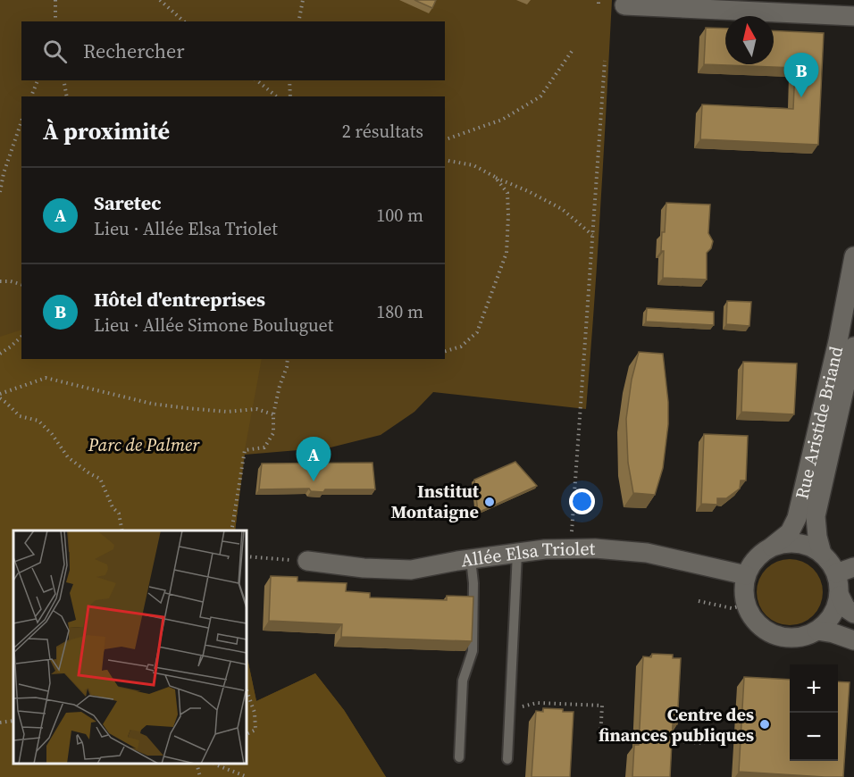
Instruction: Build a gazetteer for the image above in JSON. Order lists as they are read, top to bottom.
{
  "streets": {
    "street": ["Rue Aristide Briand", "Allée Elsa Triolet"]
  },
  "crossings": [
    ["Rue Aristide Briand", "Allée Elsa Triolet"]
  ],
  "parks": ["Parc de Palmer"],
  "places": ["Institut Montaigne", "Centre des finances publiques"],
  "north": "top",
  "page": {
    "search": "Rechercher",
    "pins": ["B", "A"],
    "heading": ["À proximité", "2 résultats"],
    "list": [
      {
        "mark": "A",
        "name": "Saretec",
        "note": "Lieu · Allée Elsa Triolet",
        "value": "100 m"
      },
      {
        "mark": "B",
        "name": "Hôtel d'entreprises",
        "note": "Lieu · Allée Simone Bouluguet",
        "value": "180 m"
      }
    ],
    "map_buttons": ["+", "−"]
  }
}
